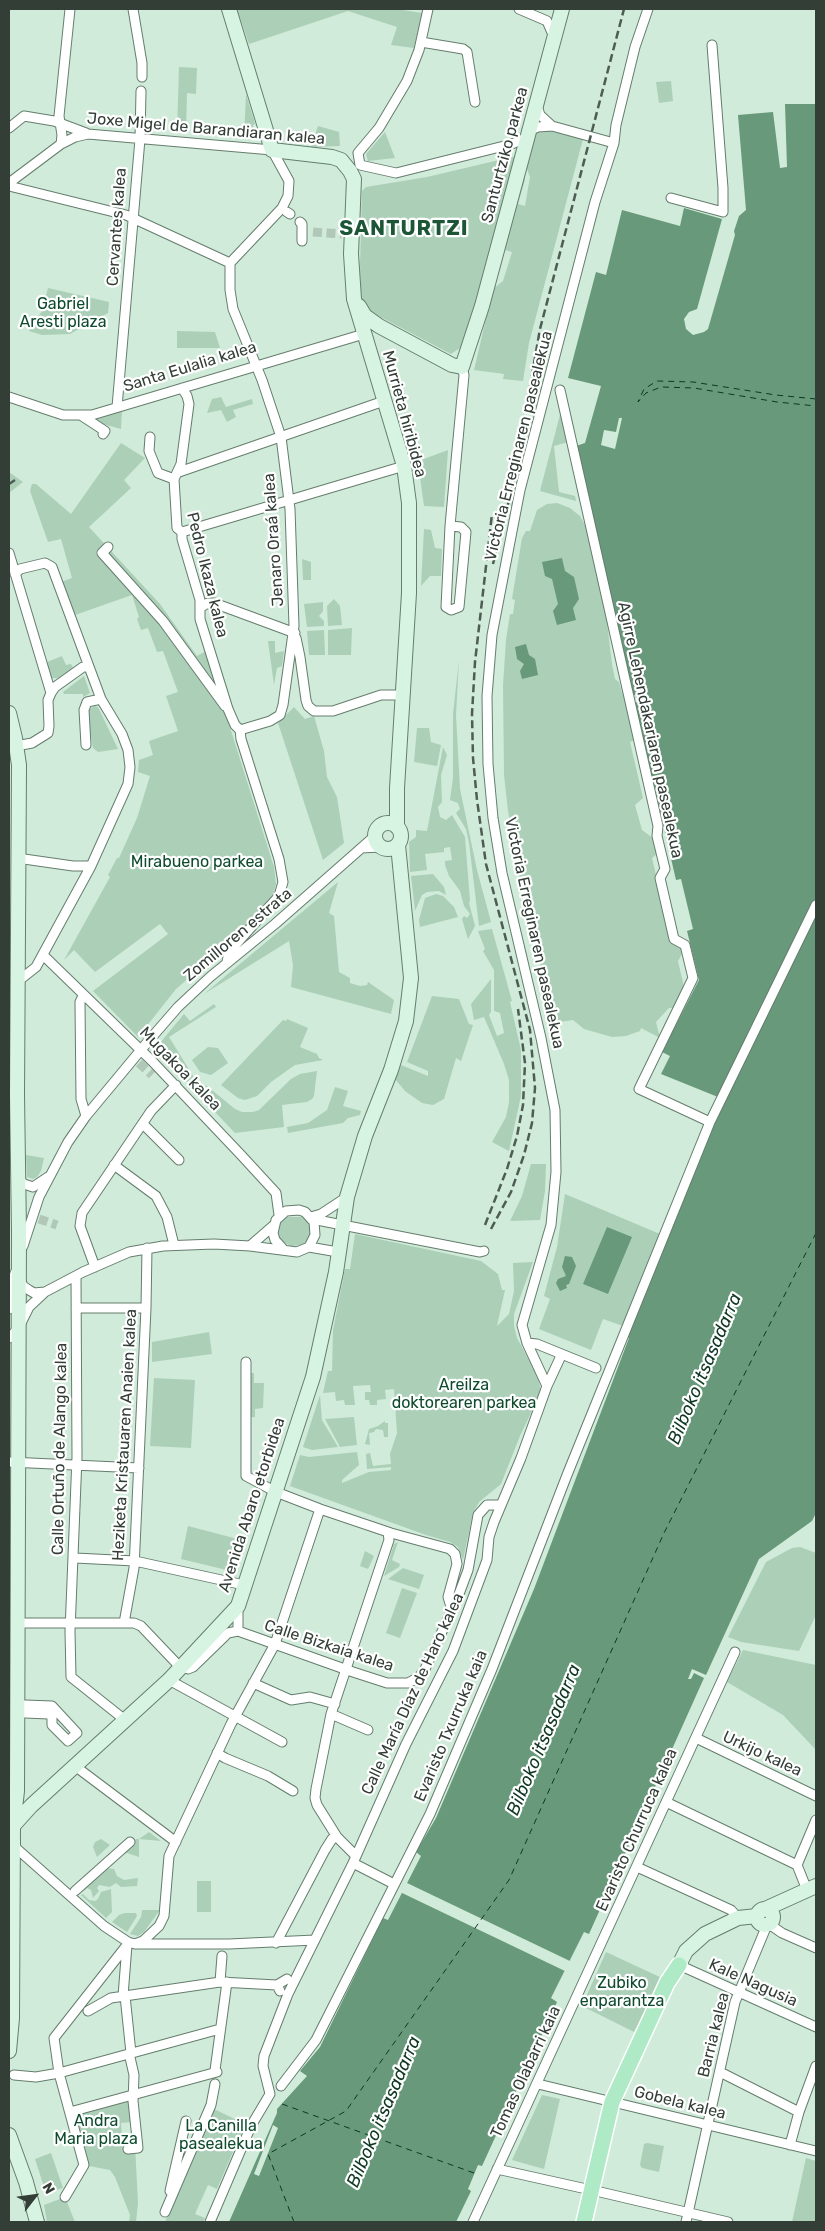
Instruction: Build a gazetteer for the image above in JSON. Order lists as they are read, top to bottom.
{
  "streets": {
    "street": [
      "Joxe Migel de Barandiaran kalea",
      "Santurtziko parkea",
      "Cervantes kalea",
      "Santa Eulalia kalea",
      "Murrieta hiribidea",
      "Victoria Erreginaren pasealekua",
      "Jenaro Oraá kalea",
      "Pedro Ikaza kalea",
      "Agirre Lehendakariaren pasealekua",
      "Zomilloren estrata",
      "Mugakoa kalea",
      "Heziketa Kristauaren Anaien kalea",
      "Calle Ortuño de Alango kalea",
      "Avenida Abaro etorbidea",
      "Calle Bizkaia kalea",
      "Calle María Díaz de Haro kalea",
      "Evaristo Txurruka kaia",
      "Urkijo kalea",
      "Evaristo Churruca kalea",
      "Kale Nagusia",
      "Barria kalea",
      "Tomas Olabarri kaia",
      "Gobela kalea"
    ]
  },
  "crossings": [
    ["Joxe Migel de Barandiaran kalea", "Cervantes kalea"],
    ["Joxe Migel de Barandiaran kalea", "Murrieta hiribidea"],
    ["Cervantes kalea", "Santa Eulalia kalea"],
    ["Santa Eulalia kalea", "Murrieta hiribidea"],
    ["Santa Eulalia kalea", "Jenaro Oraá kalea"],
    ["Santa Eulalia kalea", "Pedro Ikaza kalea"],
    ["Murrieta hiribidea", "Jenaro Oraá kalea"],
    ["Jenaro Oraá kalea", "Pedro Ikaza kalea"],
    ["Pedro Ikaza kalea", "Zomilloren estrata"],
    ["Agirre Lehendakariaren pasealekua", "Evaristo Txurruka kaia"],
    ["Zomilloren estrata", "Mugakoa kalea"],
    ["Zomilloren estrata", "Avenida Abaro etorbidea"],
    ["Calle Ortuño de Alango kalea", "Avenida Abaro etorbidea"],
    ["Calle Bizkaia kalea", "Calle María Díaz de Haro kalea"],
    ["Urkijo kalea", "Evaristo Churruca kalea"],
    ["Evaristo Churruca kalea", "Tomas Olabarri kaia"],
    ["Kale Nagusia", "Barria kalea"],
    ["Barria kalea", "Gobela kalea"],
    ["Tomas Olabarri kaia", "Gobela kalea"]
  ],
  "districts": ["SANTURTZI"],
  "water": ["Bilboko itsasadarra"],
  "parks": [
    "Gabriel Aresti plaza",
    "Mirabueno parkea",
    "Areilza doktorearen parkea",
    "Zubiko enparantza",
    "Andra Maria plaza",
    "La Canilla pasealekua"
  ],
  "north": "top right"
}
